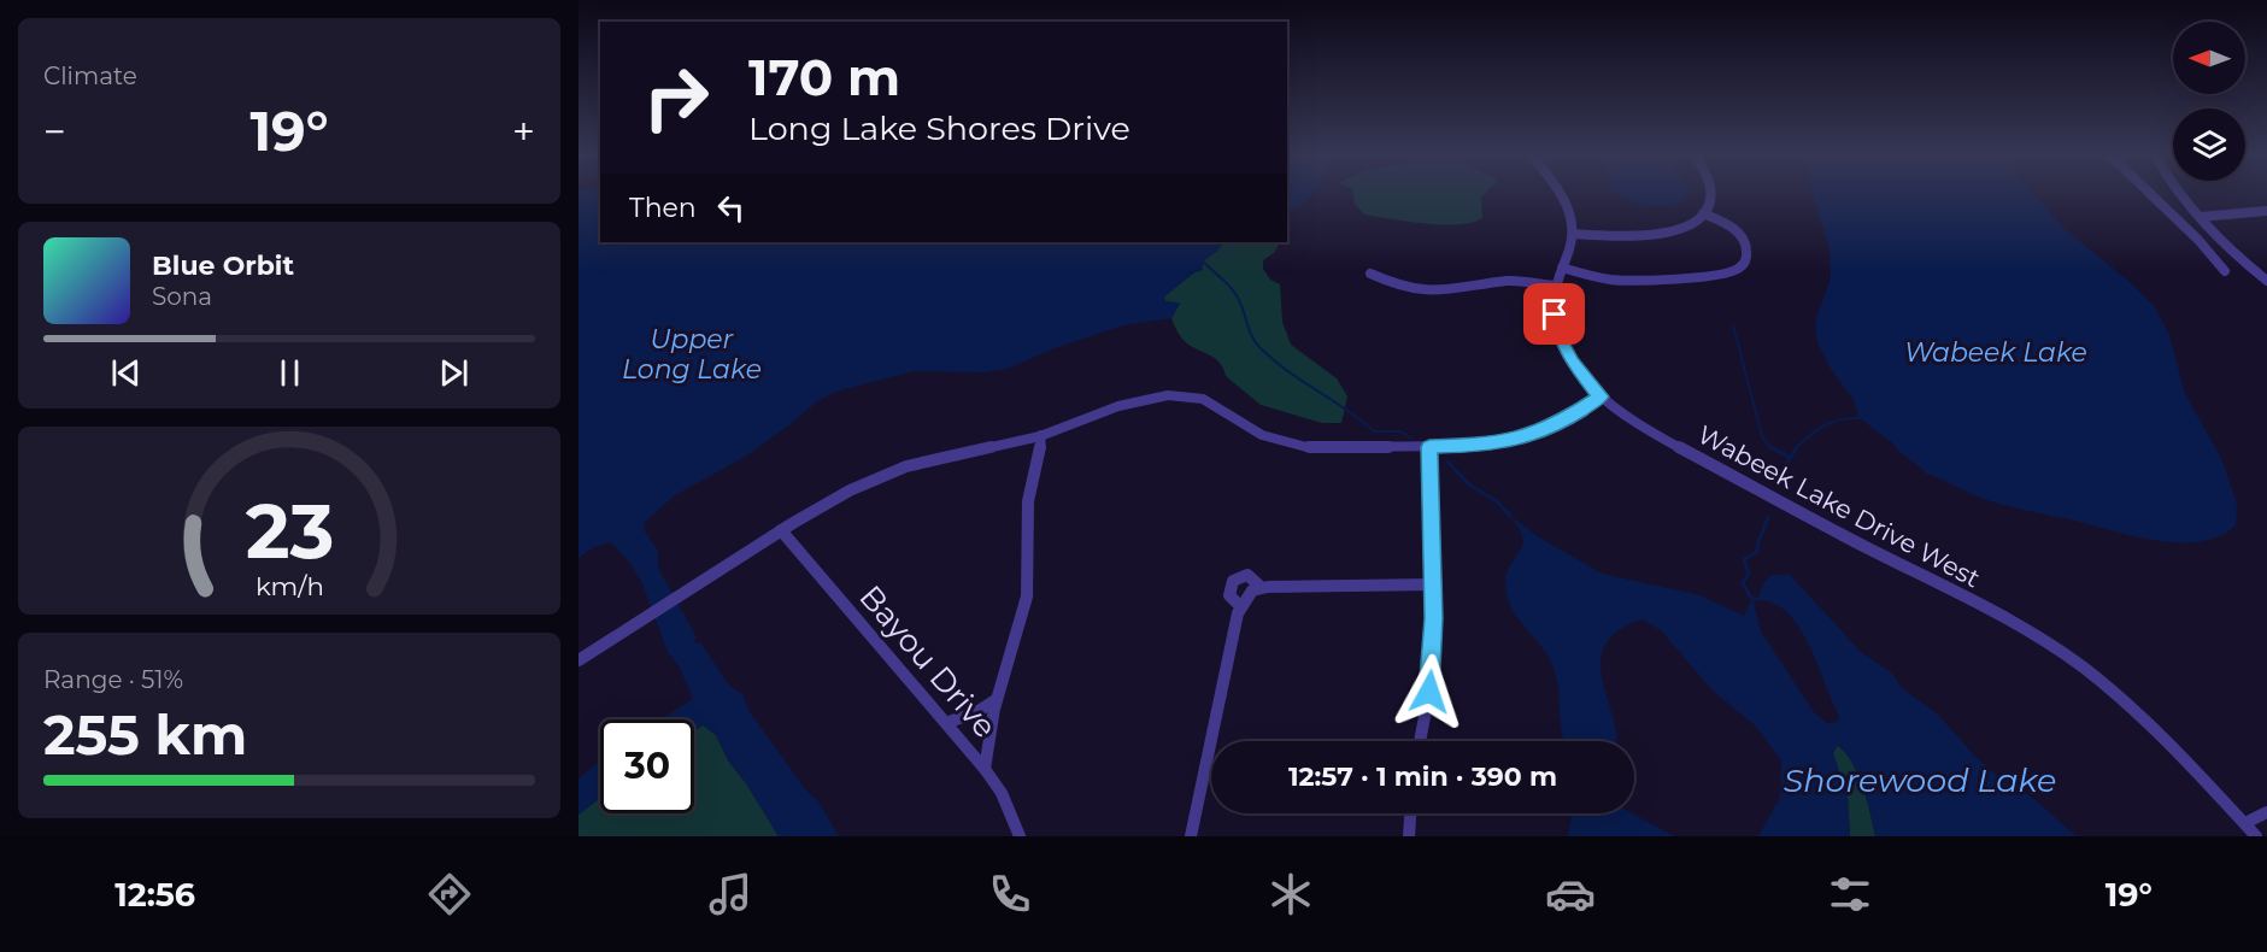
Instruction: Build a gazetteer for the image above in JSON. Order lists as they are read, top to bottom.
{
  "streets": {
    "street": ["Wabeek Lake Drive West", "Bayou Drive"]
  },
  "water": ["Upper Long Lake", "Wabeek Lake", "Shorewood Lake"],
  "north": "left",
  "page": {
    "tile": [
      "Climate",
      ["Range · 51%", "255 km"]
    ],
    "turn": ["170 m", "Long Lake Shores Drive"],
    "heat": ["−", "19°", "+"],
    "then": "Then",
    "song": ["Blue Orbit", "Sona"],
    "limit": "30",
    "trip": "12:57 · 1 min · 390 m",
    "tabs": ["12:56", "19°"],
    "gauge": ["23", "km/h"]
  }
}
